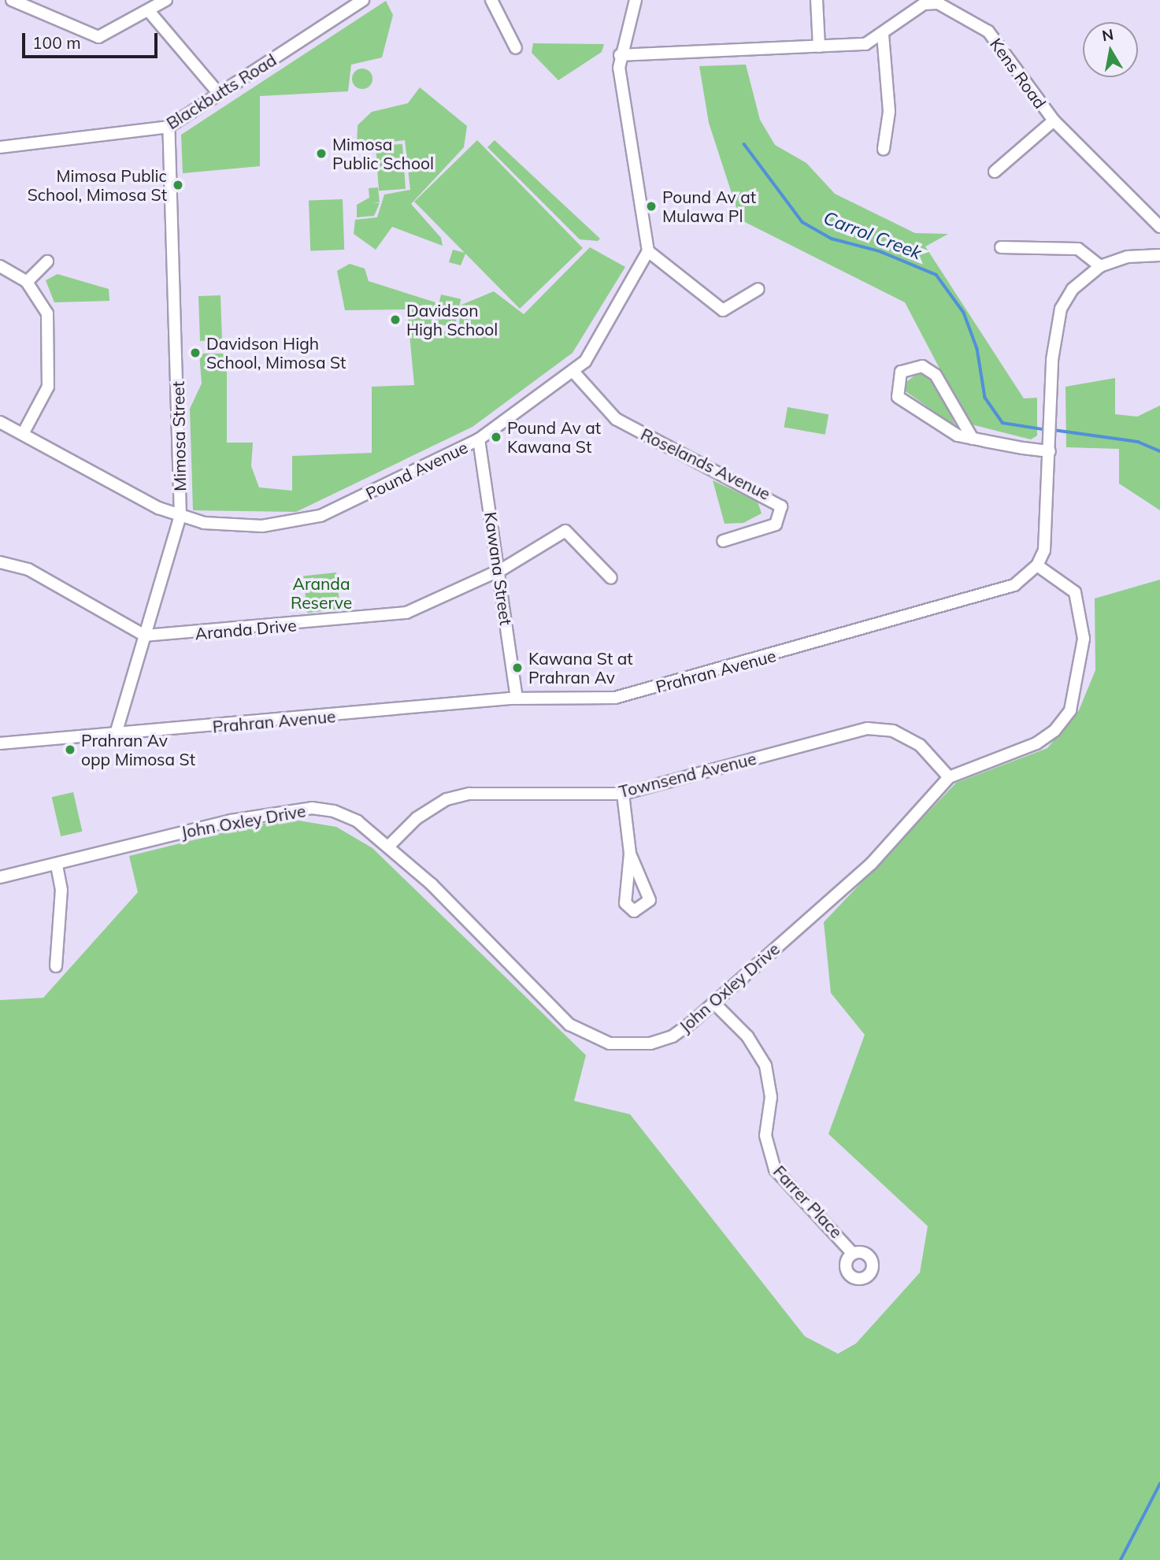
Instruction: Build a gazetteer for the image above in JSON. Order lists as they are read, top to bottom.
{
  "streets": {
    "street": [
      "Kens Road",
      "Blackbutts Road",
      "Mimosa Street",
      "Roselands Avenue",
      "Pound Avenue",
      "Kawana Street",
      "Aranda Drive",
      "Prahran Avenue",
      "Townsend Avenue",
      "John Oxley Drive",
      "Farrer Place"
    ]
  },
  "crossings": [
    ["Blackbutts Road", "Mimosa Street"],
    ["Mimosa Street", "Pound Avenue"],
    ["Mimosa Street", "Aranda Drive"],
    ["Mimosa Street", "Prahran Avenue"],
    ["Roselands Avenue", "Pound Avenue"],
    ["Pound Avenue", "Kawana Street"],
    ["Kawana Street", "Aranda Drive"],
    ["Kawana Street", "Prahran Avenue"],
    ["Prahran Avenue", "John Oxley Drive"],
    ["Townsend Avenue", "John Oxley Drive"],
    ["John Oxley Drive", "Farrer Place"]
  ],
  "water": ["Carrol Creek"],
  "parks": ["Aranda Reserve"],
  "places": [
    "Mimosa Public School",
    "Mimosa Public School, Mimosa St",
    "Pound Av at Mulawa Pl",
    "Davidson High School",
    "Davidson High School, Mimosa St",
    "Pound Av at Kawana St",
    "Kawana St at Prahran Av",
    "Prahran Av opp Mimosa St"
  ],
  "scale_bar": "100 m",
  "north": "top"
}
